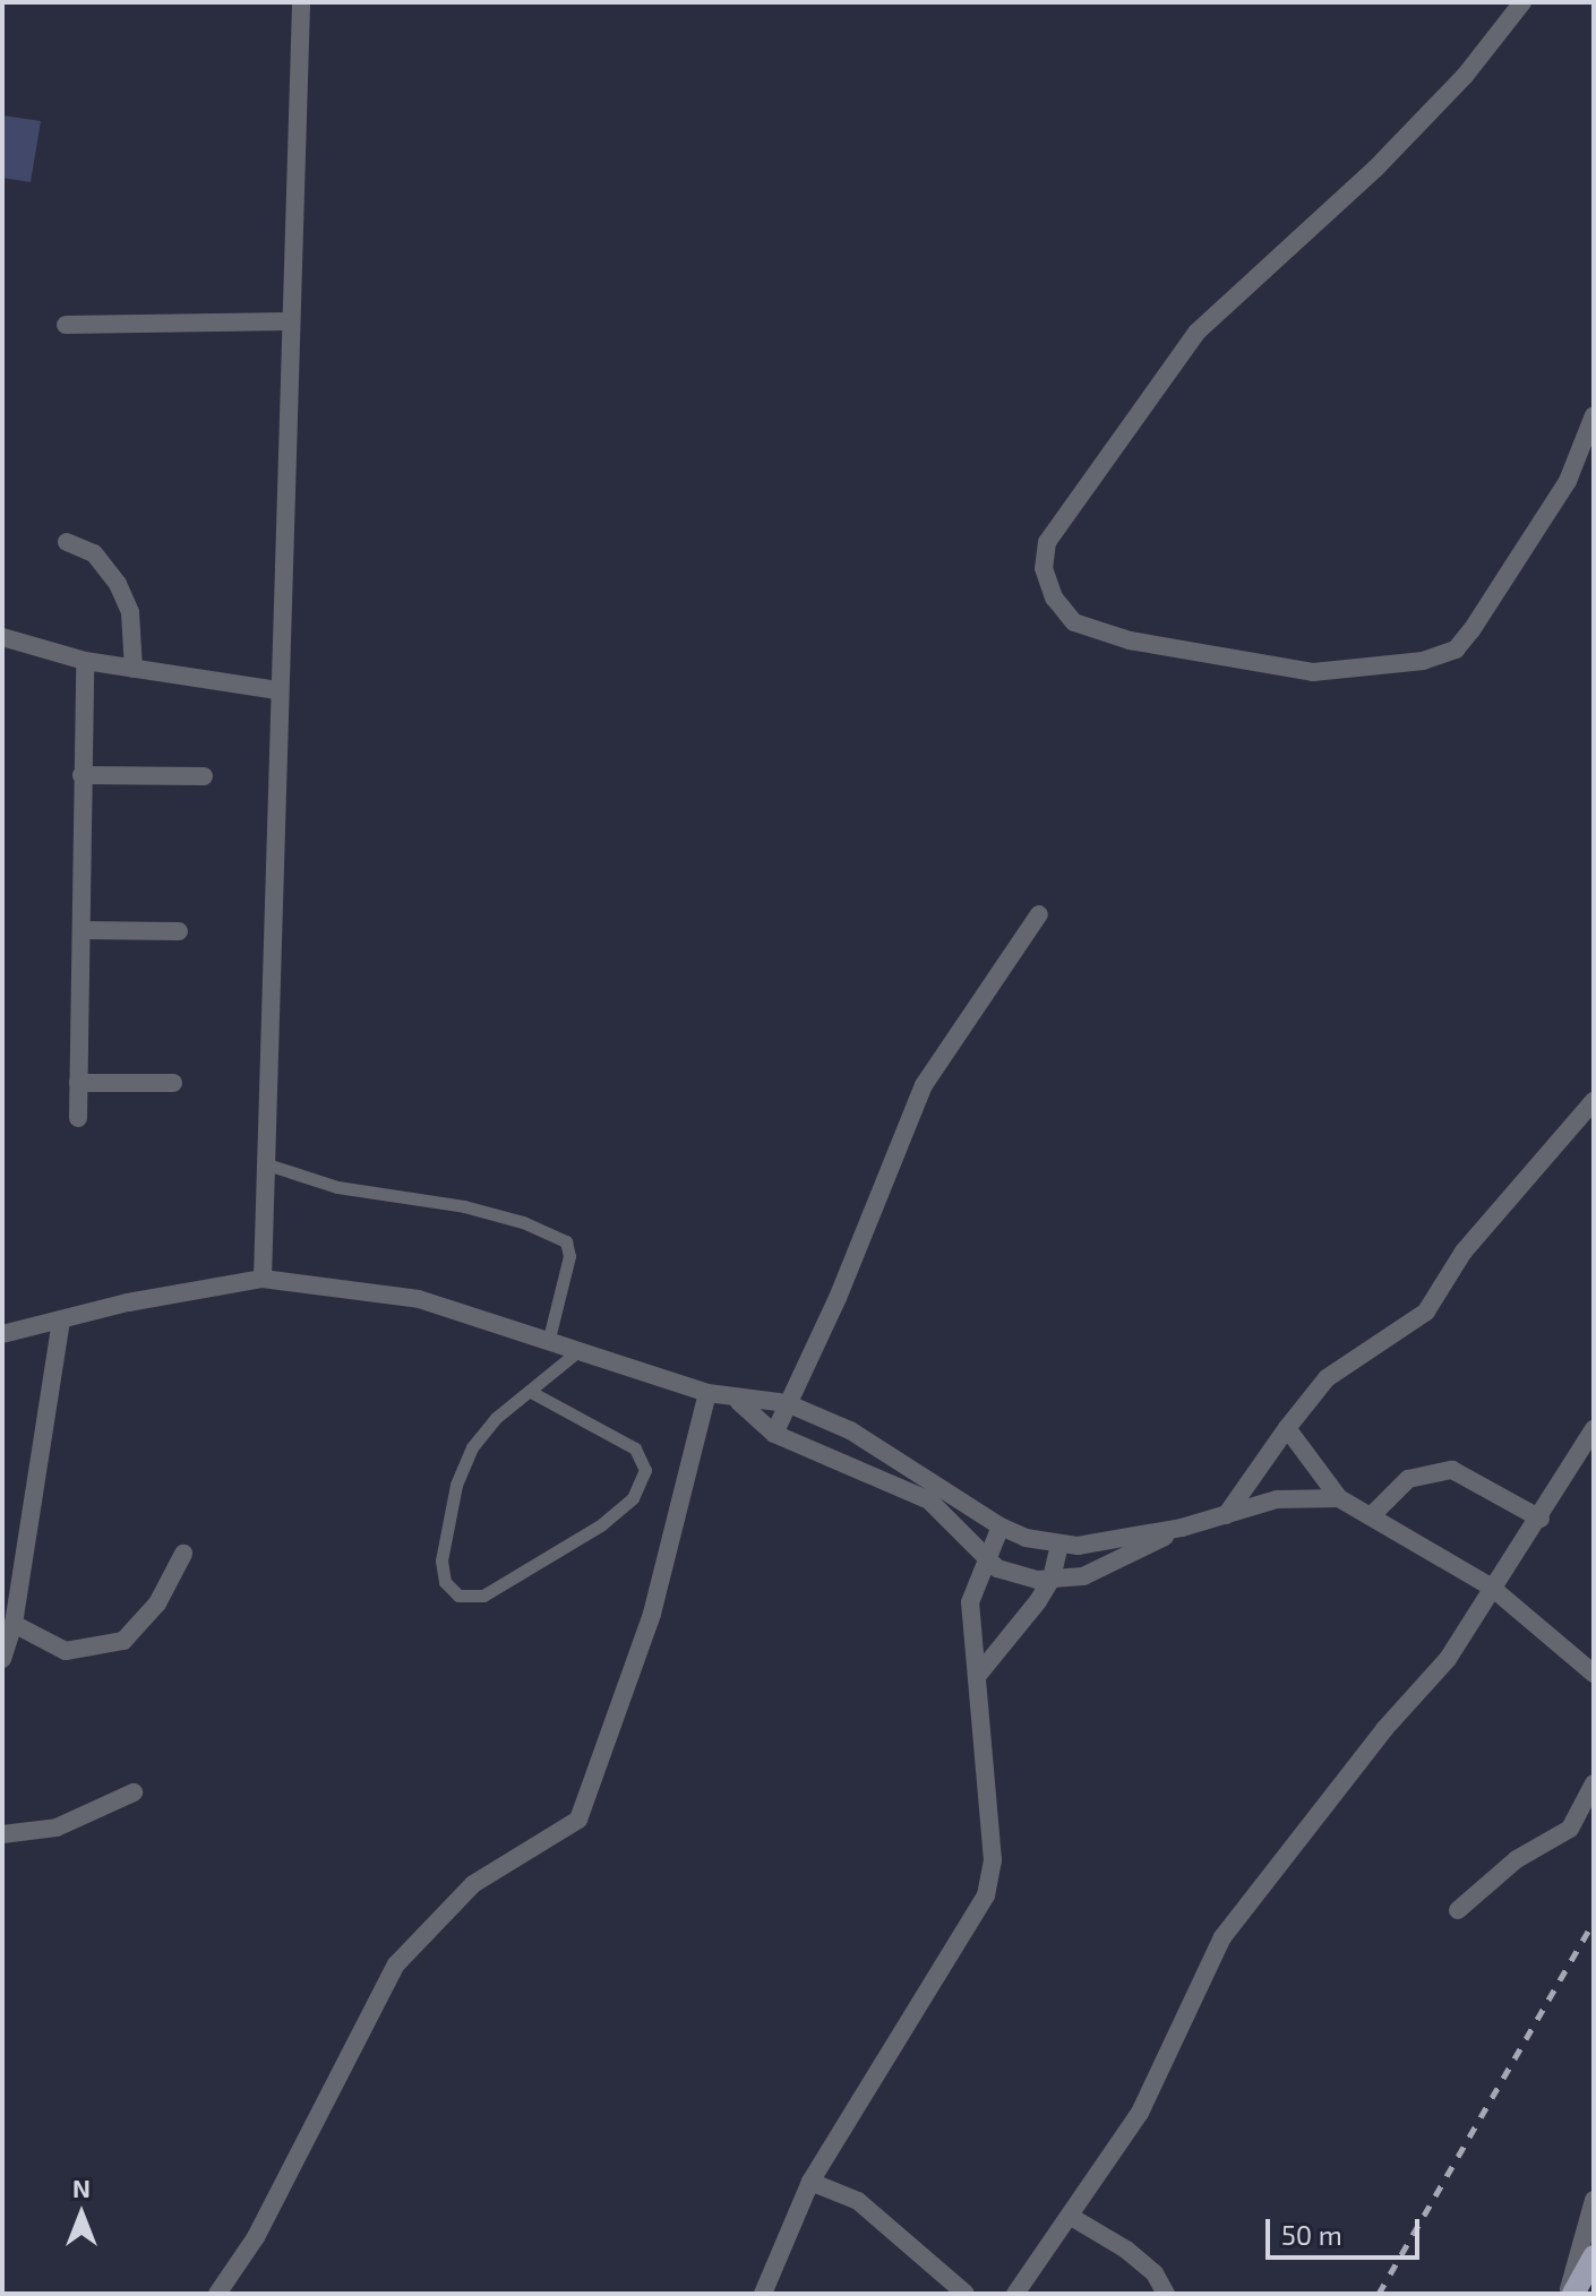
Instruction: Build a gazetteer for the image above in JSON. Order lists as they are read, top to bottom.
{
  "scale_bar": "50 m",
  "north": "top"
}
